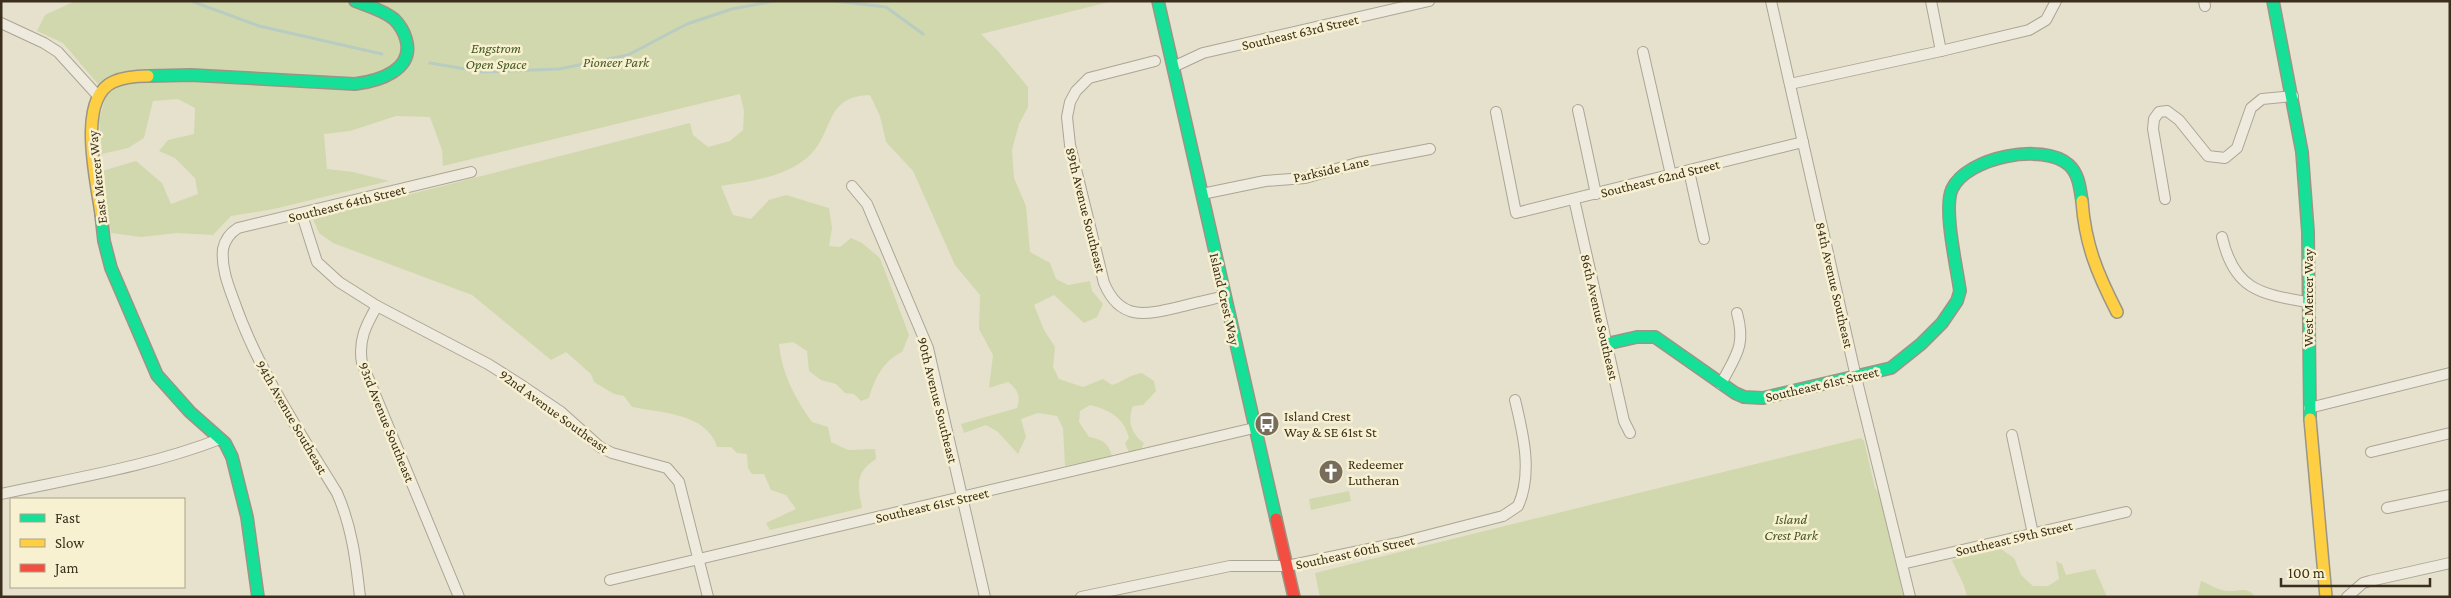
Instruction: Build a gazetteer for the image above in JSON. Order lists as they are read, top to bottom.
{
  "streets": {
    "street": [
      "Southeast 63rd Street",
      "Parkside Lane",
      "East Mercer Way",
      "Southeast 62nd Street",
      "Southeast 64th Street",
      "89th Avenue Southeast",
      "84th Avenue Southeast",
      "West Mercer Way",
      "Island Crest Way",
      "86th Avenue Southeast",
      "Southeast 61st Street",
      "90th Avenue Southeast",
      "92nd Avenue Southeast",
      "94th Avenue Southeast",
      "93rd Avenue Southeast",
      "Southeast 59th Street",
      "Southeast 60th Street"
    ]
  },
  "crossings": [
    ["Southeast 63rd Street", "Island Crest Way"],
    ["Parkside Lane", "Island Crest Way"],
    ["Southeast 62nd Street", "84th Avenue Southeast"],
    ["Southeast 62nd Street", "86th Avenue Southeast"],
    ["Southeast 64th Street", "94th Avenue Southeast"],
    ["89th Avenue Southeast", "Island Crest Way"],
    ["84th Avenue Southeast", "Southeast 61st Street"],
    ["84th Avenue Southeast", "Southeast 59th Street"],
    ["Island Crest Way", "Southeast 61st Street"],
    ["Island Crest Way", "Southeast 60th Street"],
    ["86th Avenue Southeast", "Southeast 61st Street"],
    ["Southeast 61st Street", "90th Avenue Southeast"],
    ["Southeast 61st Street", "92nd Avenue Southeast"],
    ["92nd Avenue Southeast", "93rd Avenue Southeast"]
  ],
  "parks": ["Engstrom Open Space", "Pioneer Park", "Island Crest Park"],
  "places": {
    "bus stop": ["Island Crest Way & SE 61st St"],
    "church": ["Redeemer Lutheran"]
  },
  "legend": ["Fast", "Slow", "Jam"],
  "scale_bar": "100 m"
}
